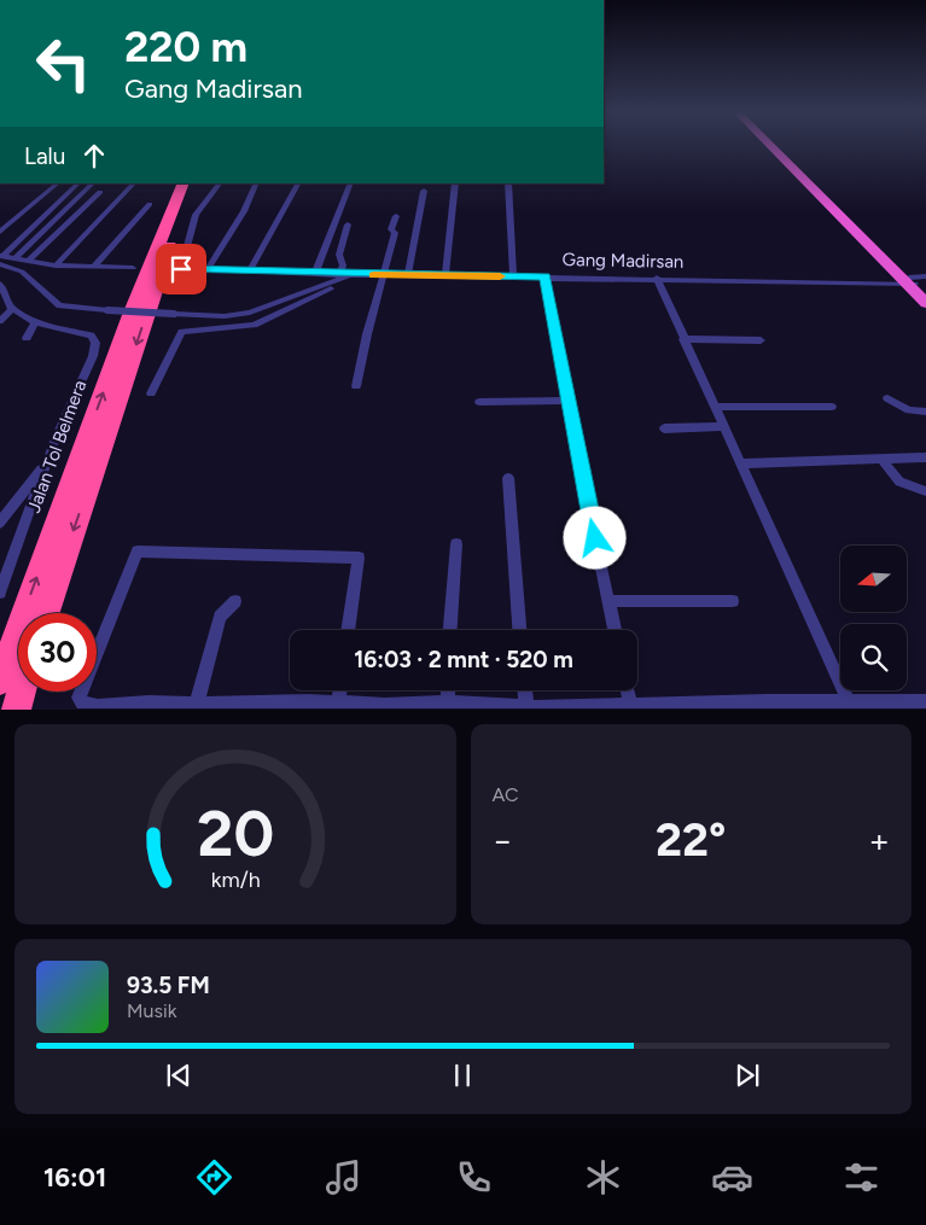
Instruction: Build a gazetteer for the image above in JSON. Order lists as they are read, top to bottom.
{
  "streets": {
    "highway": ["Jalan Tol Belmera"],
    "street": ["Gang Madirsan"]
  },
  "north": "left",
  "page": {
    "turn": ["220 m", "Gang Madirsan"],
    "then": "Lalu",
    "limit": "30",
    "trip": "16:03 · 2 mnt · 520 m",
    "tile": "AC",
    "heat": ["−", "22°", "+"],
    "song": ["93.5 FM", "Musik"],
    "tabs": "16:01",
    "gauge": ["20", "km/h"]
  }
}
